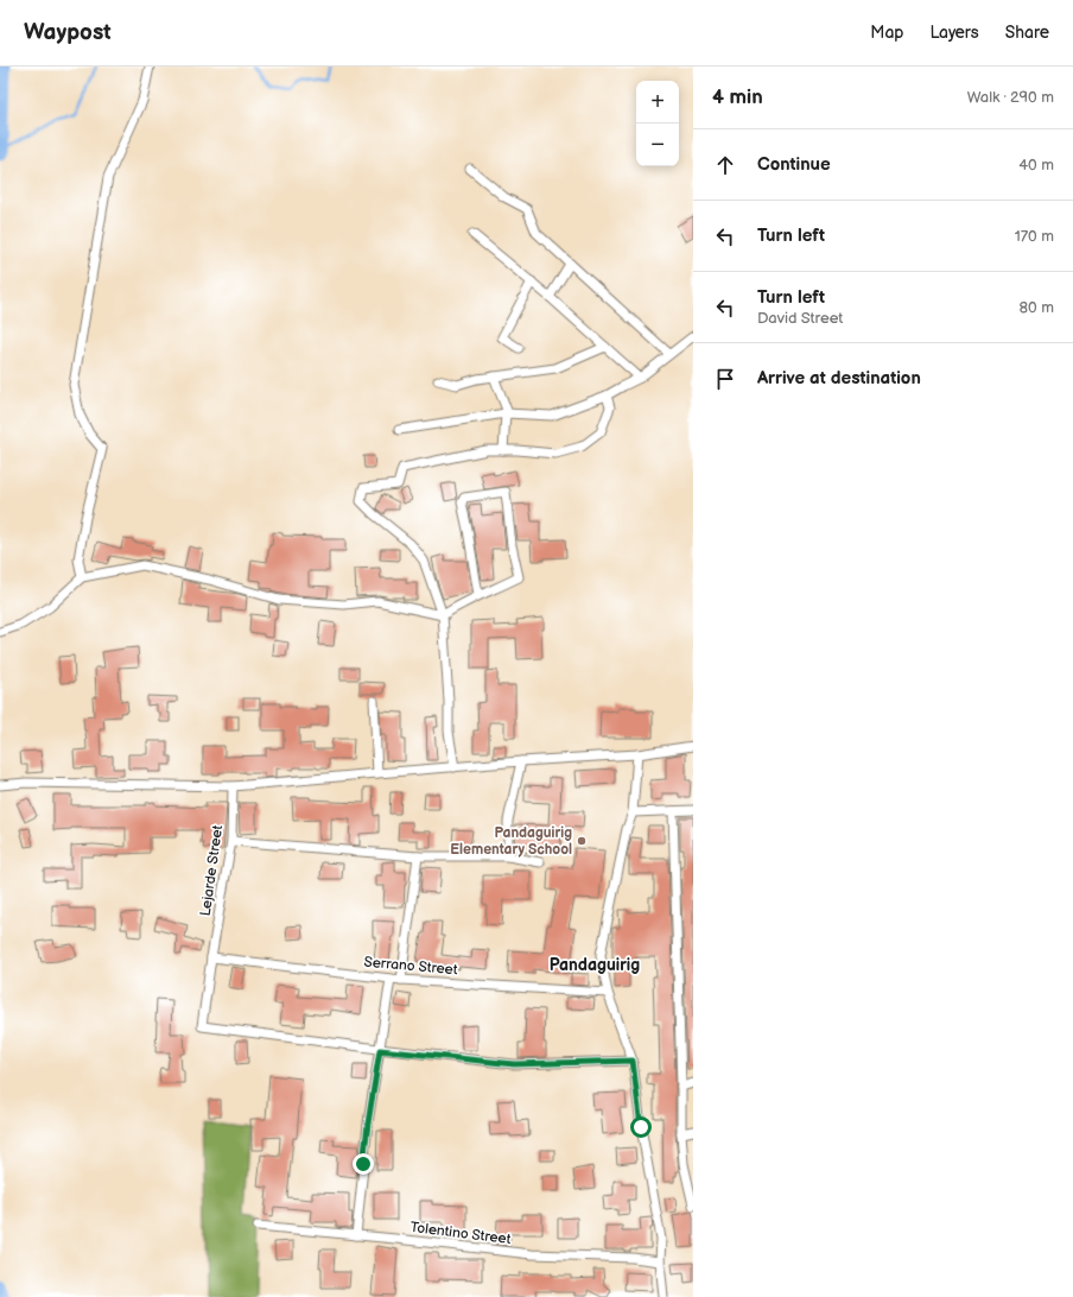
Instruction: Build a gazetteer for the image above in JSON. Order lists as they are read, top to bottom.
{
  "streets": {
    "street": ["Lejarde Street", "Serrano Street", "Tolentino Street"]
  },
  "crossings": [
    ["Lejarde Street", "Serrano Street"]
  ],
  "districts": ["Pandaguirig"],
  "places": ["Pandaguirig Elementary School"],
  "page": {
    "header": "Waypost",
    "nav": ["Map", "Layers", "Share"],
    "heading": ["4 min", "Walk · 290 m"],
    "map_buttons": ["+", "−"],
    "list": [
      ["Continue", "40 m"],
      ["Turn left", "170 m"],
      ["Turn left", "David Street", "80 m"],
      "Arrive at destination"
    ]
  }
}
